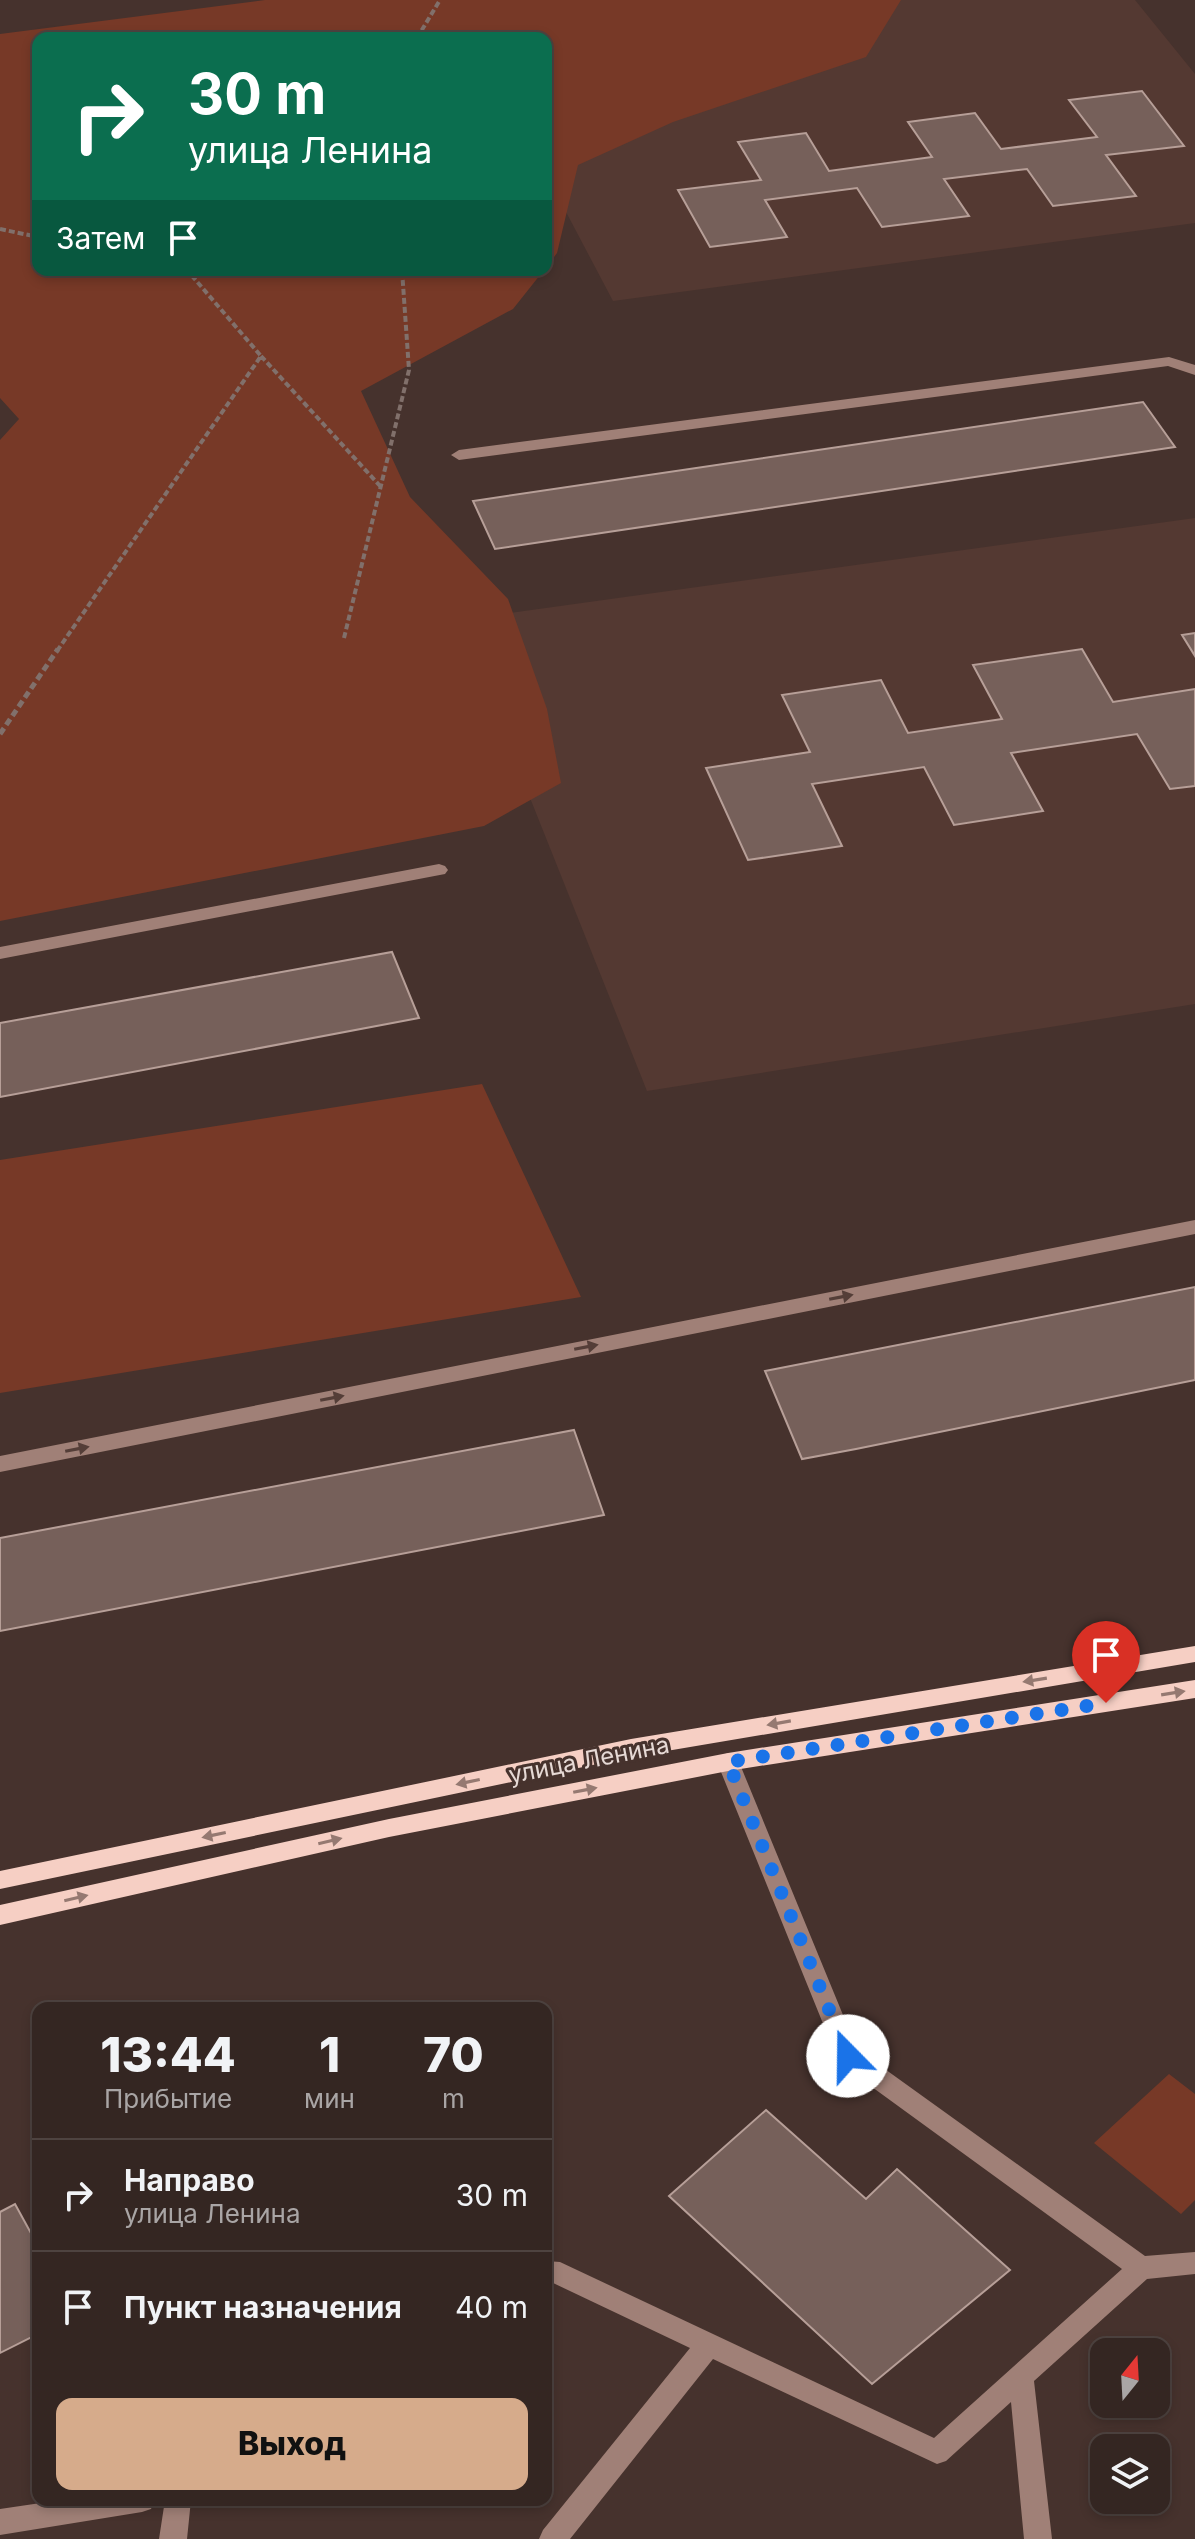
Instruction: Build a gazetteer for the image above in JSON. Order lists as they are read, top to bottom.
{
  "streets": {
    "main road": ["улица Ленина"]
  },
  "north": "top",
  "page": {
    "turn": ["30 m", "улица Ленина"],
    "then": "Затем",
    "eta": [
      "13:44",
      "Прибытие",
      "1",
      "мин",
      "70",
      "m"
    ],
    "list": [
      {
        "name": "Направо",
        "note": "улица Ленина",
        "value": "30 m"
      },
      {
        "name": "Пункт назначения",
        "value": "40 m"
      }
    ],
    "buttons": "Выход"
  }
}
